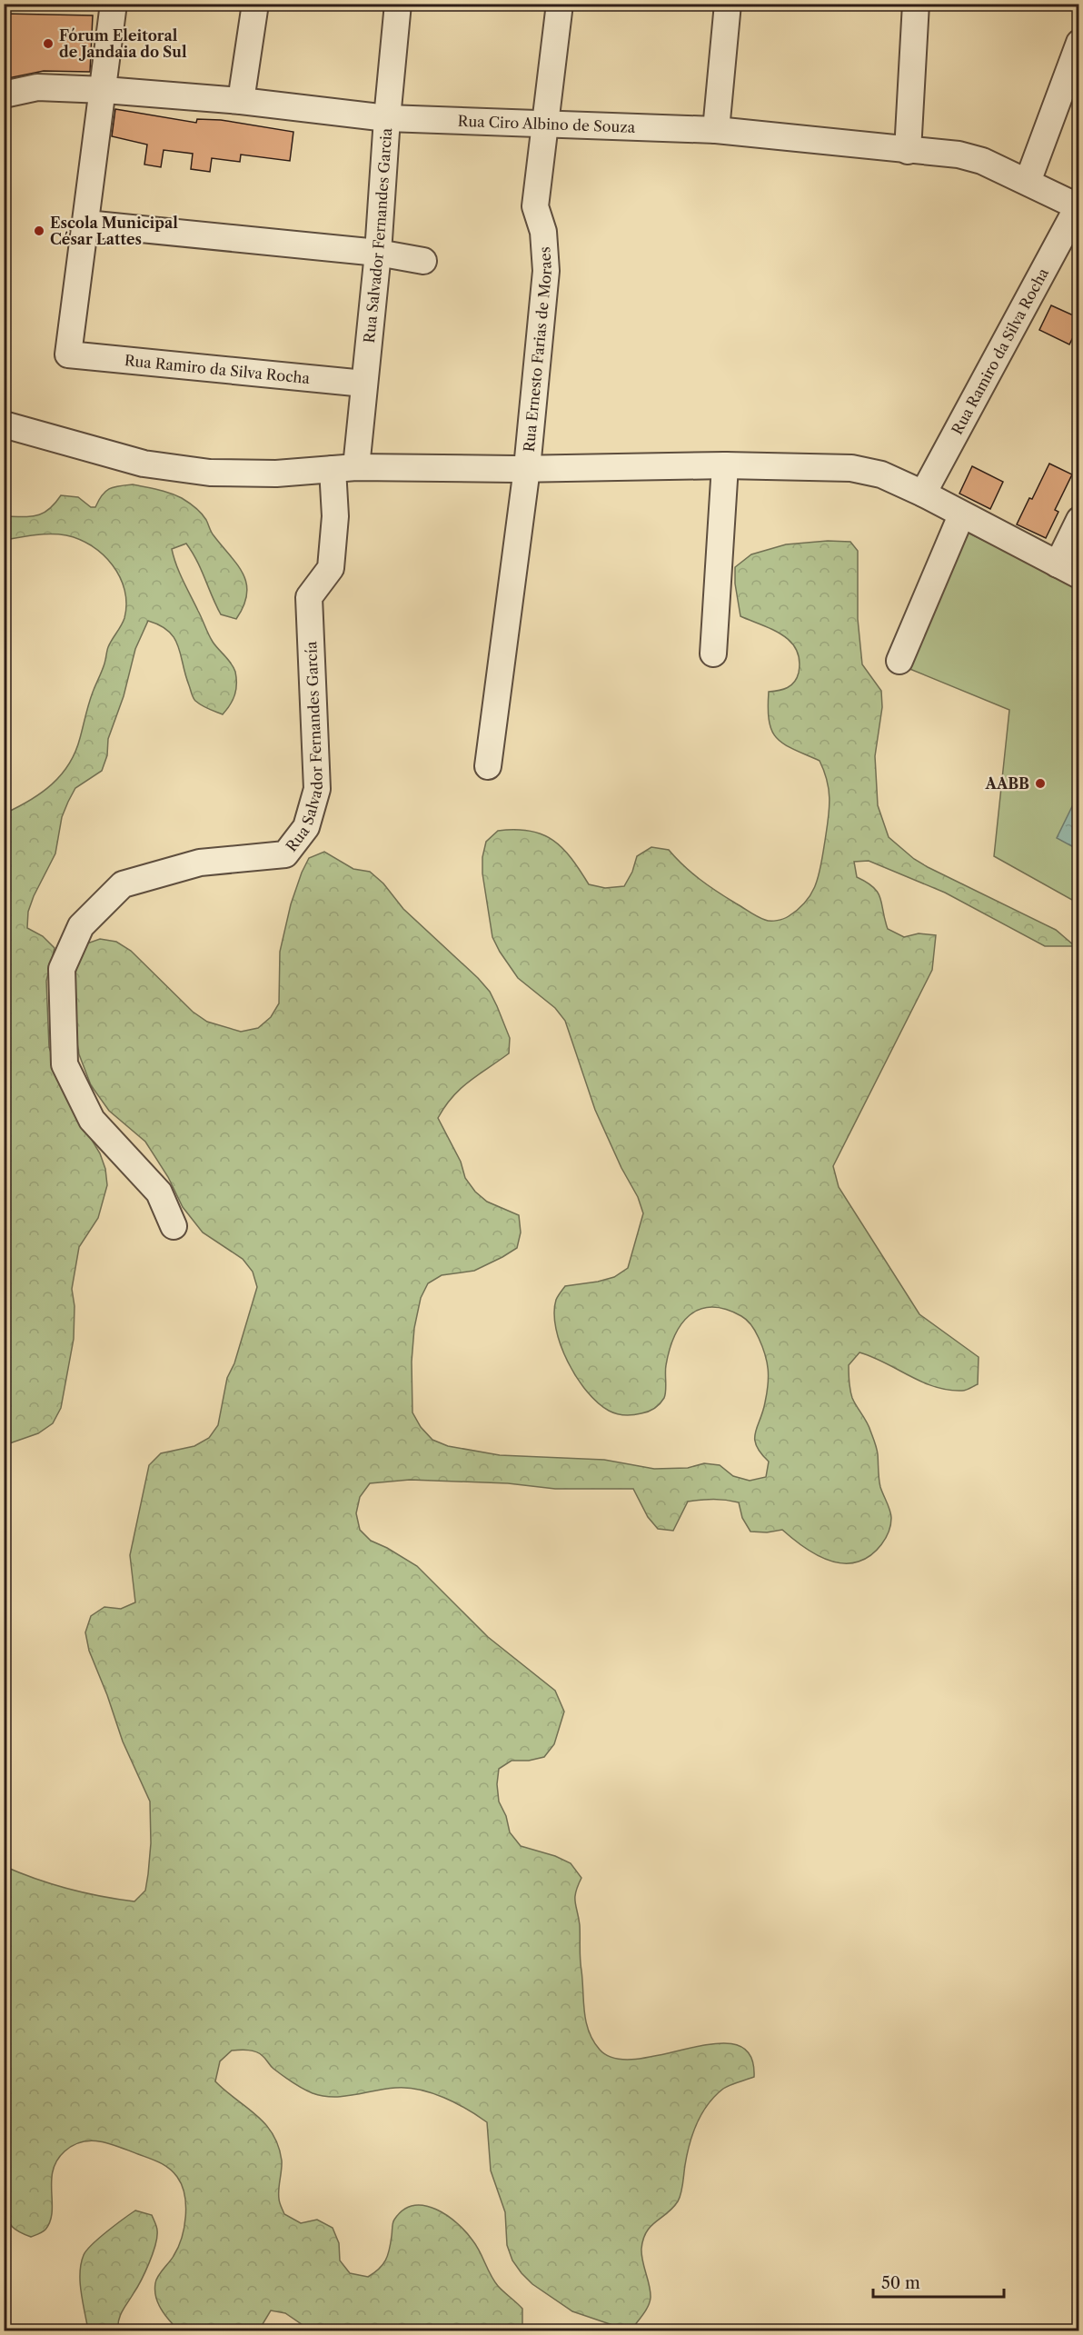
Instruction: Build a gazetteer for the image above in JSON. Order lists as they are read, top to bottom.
{
  "streets": {
    "street": [
      "Rua Ciro Albino de Souza",
      "Rua Salvador Fernandes Garcia",
      "Rua Ernesto Farias de Moraes",
      "Rua Ramiro da Silva Rocha",
      "Rua Salvador Fernandes García"
    ]
  },
  "crossings": [
    ["Rua Ciro Albino de Souza", "Rua Salvador Fernandes Garcia"],
    ["Rua Ciro Albino de Souza", "Rua Ernesto Farias de Moraes"],
    ["Rua Ciro Albino de Souza", "Rua Ramiro da Silva Rocha"],
    ["Rua Salvador Fernandes Garcia", "Rua Ramiro da Silva Rocha"],
    ["Rua Salvador Fernandes Garcia", "Rua Salvador Fernandes García"]
  ],
  "places": ["Fórum Eleitoral de Jandaia do Sul", "Escola Municipal César Lattes", "AABB"],
  "scale_bar": "50 m"
}
